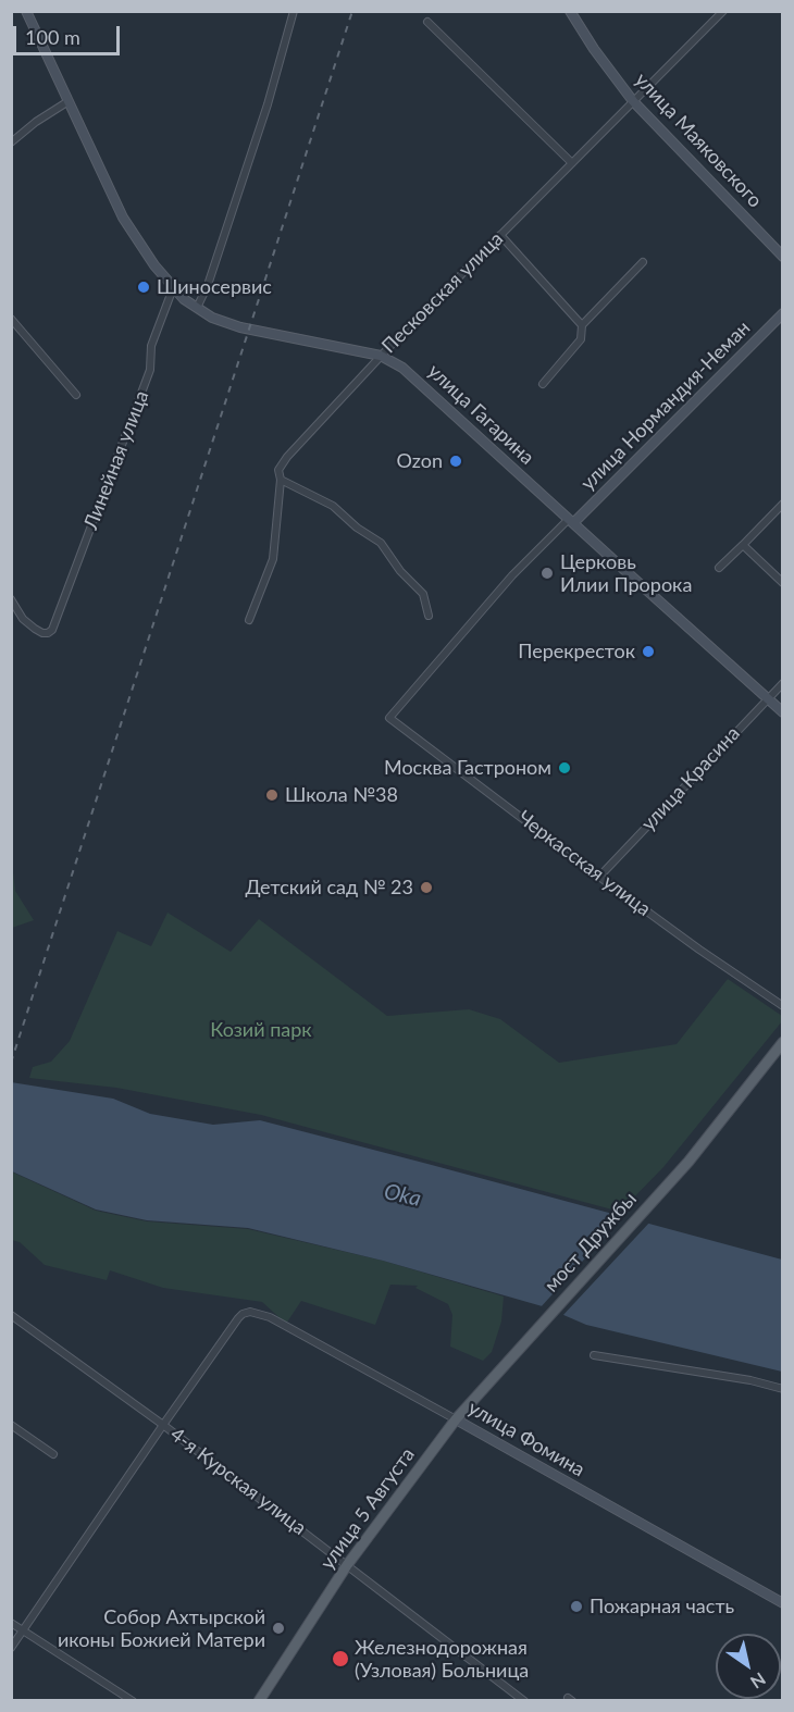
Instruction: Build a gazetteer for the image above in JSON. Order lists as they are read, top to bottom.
{
  "streets": {
    "main road": [
      "улица Маяковского",
      "улица Нормандия-Неман",
      "улица Гагарина",
      "мост Дружбы",
      "улица Фомина",
      "улица 5 Августа"
    ],
    "street": [
      "Песковская улица",
      "Линейная улица",
      "улица Красина",
      "Черкасская улица",
      "4-я Курская улица"
    ]
  },
  "crossings": [
    ["улица Маяковского", "Песковская улица"],
    ["Песковская улица", "улица Гагарина"],
    ["улица Нормандия-Неман", "улица Гагарина"],
    ["улица Нормандия-Неман", "Черкасская улица"],
    ["улица Гагарина", "Линейная улица"],
    ["улица Гагарина", "улица Красина"],
    ["улица Красина", "Черкасская улица"],
    ["мост Дружбы", "улица 5 Августа"],
    ["улица Фомина", "4-я Курская улица"],
    ["улица Фомина", "улица 5 Августа"],
    ["4-я Курская улица", "улица 5 Августа"]
  ],
  "water": ["Oka"],
  "parks": ["Козий парк"],
  "places": [
    "Шиносервис",
    "Ozon",
    "Церковь Илии Пророка",
    "Перекресток",
    "Москва Гастроном",
    "Школа №38",
    "Детский сад № 23",
    "Пожарная часть",
    "Собор Ахтырской иконы Божией Матери",
    "Железнодорожная (Узловая) Больница"
  ],
  "scale_bar": "100 m",
  "north": "bottom right"
}
